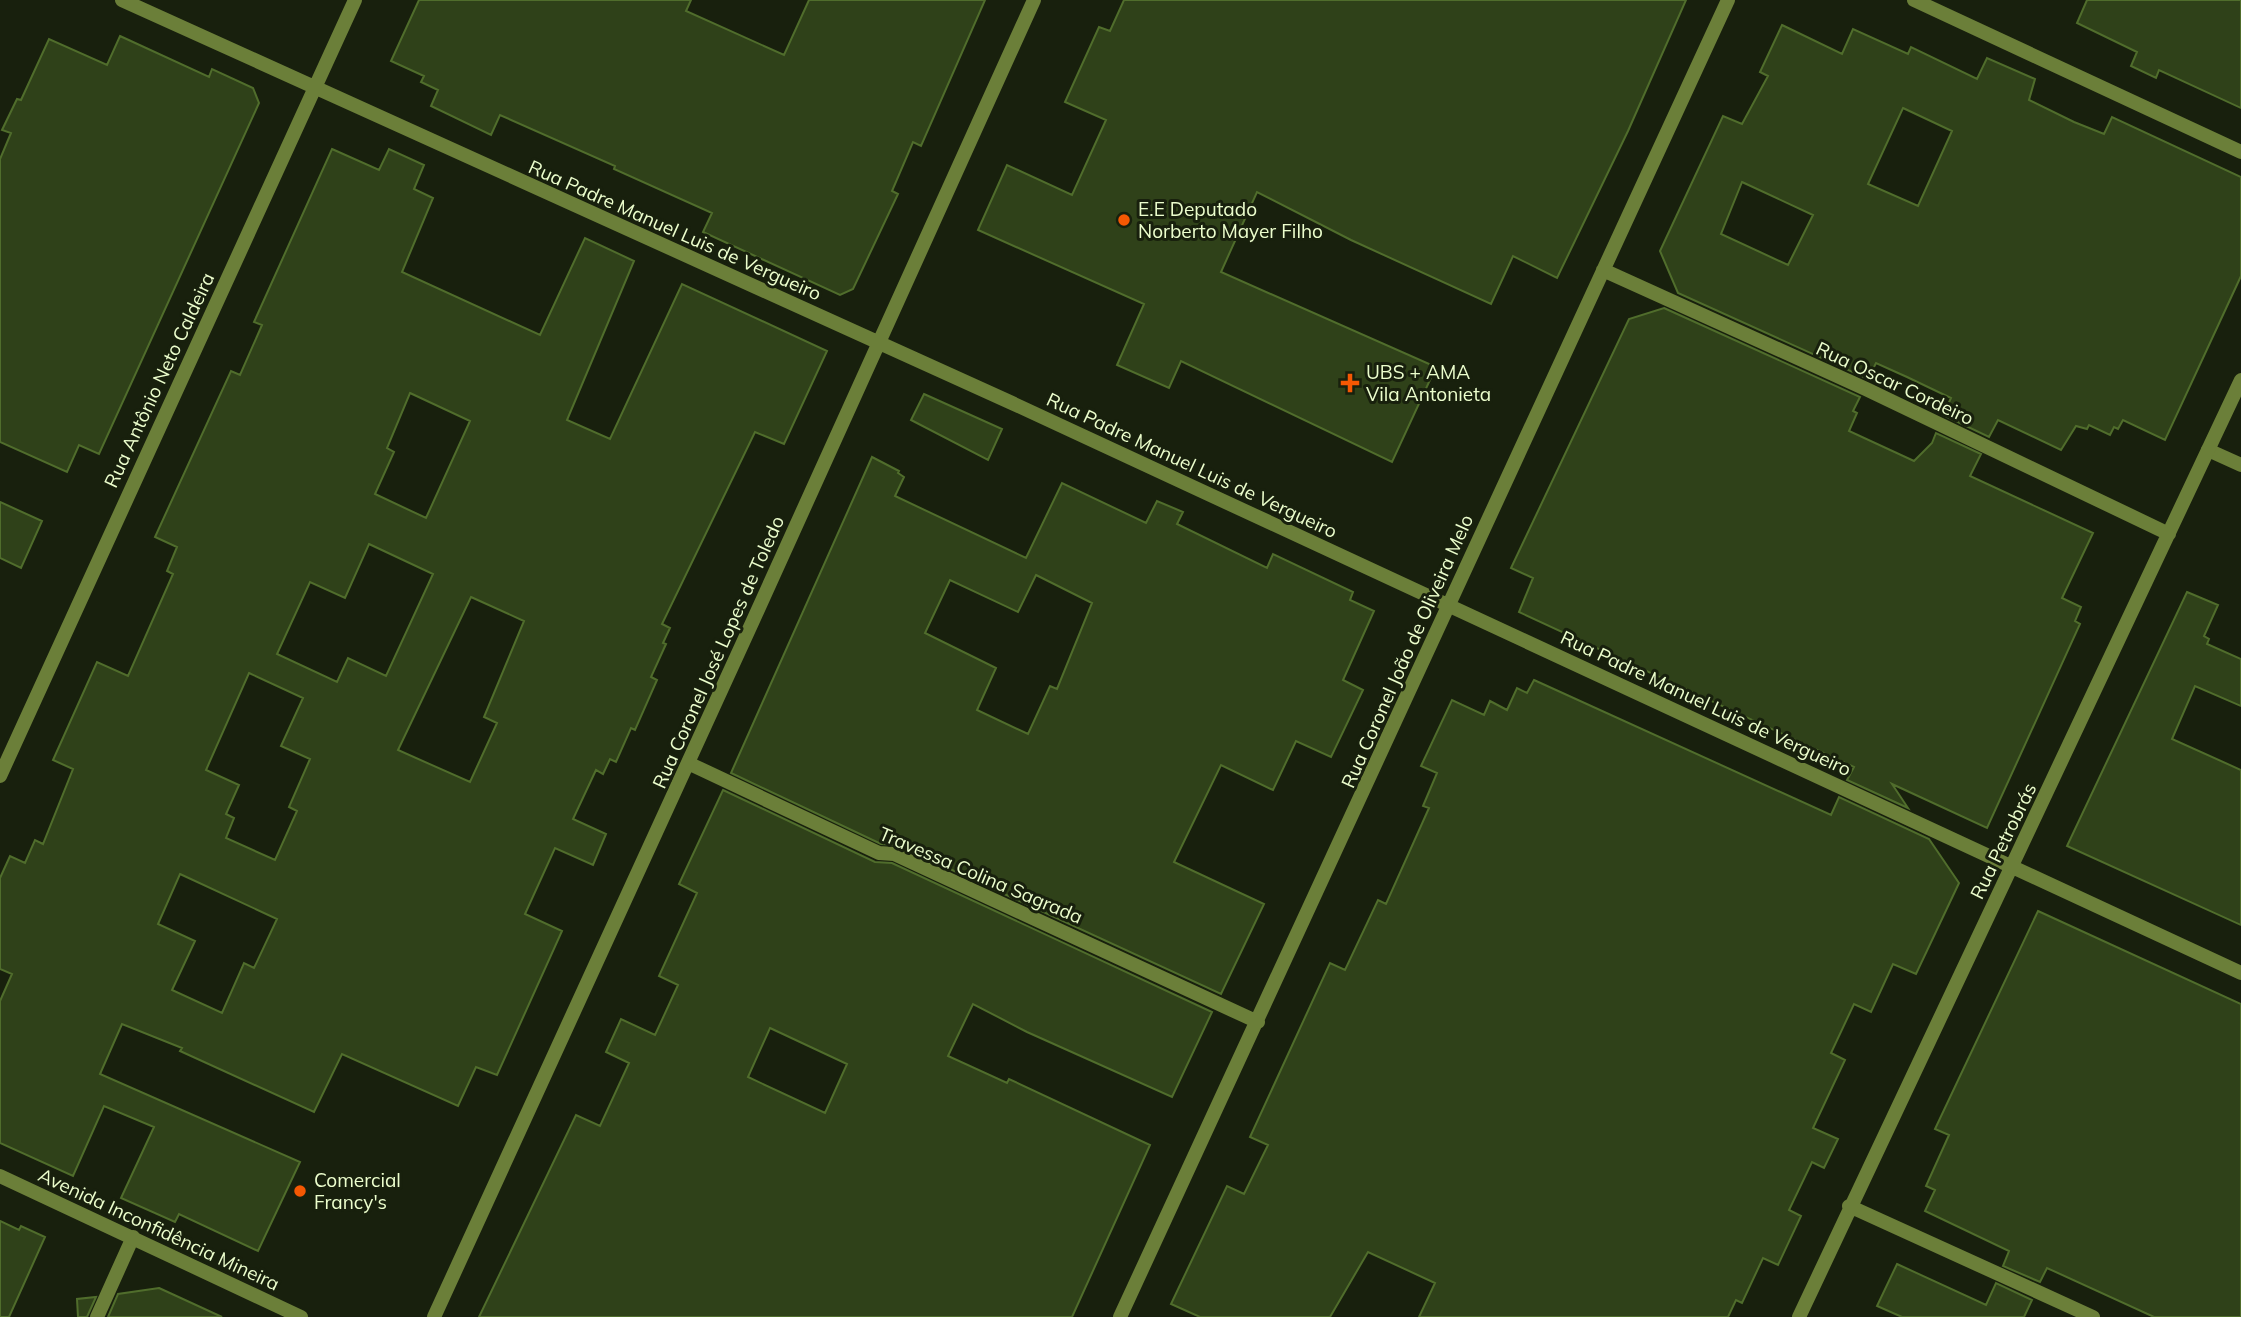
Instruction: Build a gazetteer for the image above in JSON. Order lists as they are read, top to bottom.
{
  "streets": {
    "street": [
      "Rua Padre Manuel Luis de Vergueiro",
      "Rua Antônio Neto Caldeira",
      "Rua Oscar Cordeiro",
      "Rua Coronel João de Oliveira Melo",
      "Rua Coronel José Lopes de Toledo",
      "Rua Petrobrás",
      "Travessa Colina Sagrada",
      "Avenida Inconfidência Mineira"
    ]
  },
  "crossings": [
    ["Rua Padre Manuel Luis de Vergueiro", "Rua Antônio Neto Caldeira"],
    ["Rua Padre Manuel Luis de Vergueiro", "Rua Coronel João de Oliveira Melo"],
    ["Rua Padre Manuel Luis de Vergueiro", "Rua Coronel José Lopes de Toledo"],
    ["Rua Padre Manuel Luis de Vergueiro", "Rua Petrobrás"],
    ["Rua Oscar Cordeiro", "Rua Coronel João de Oliveira Melo"],
    ["Rua Oscar Cordeiro", "Rua Petrobrás"],
    ["Rua Coronel João de Oliveira Melo", "Travessa Colina Sagrada"],
    ["Rua Coronel José Lopes de Toledo", "Travessa Colina Sagrada"]
  ],
  "places": {
    "other": ["E.E Deputado Norberto Mayer Filho", "Comercial Francy's"],
    "health": ["UBS + AMA Vila Antonieta"]
  }
}
